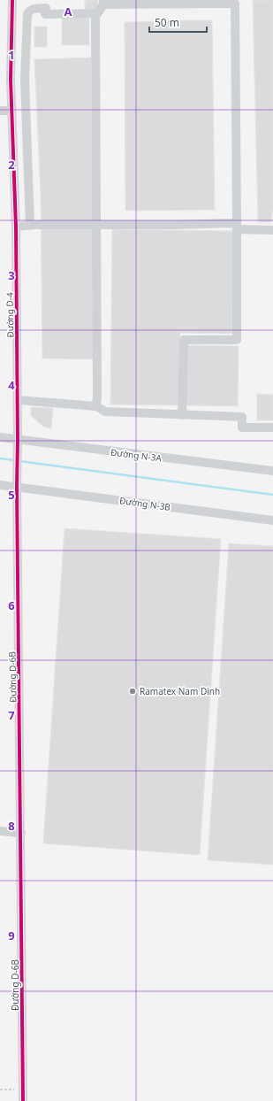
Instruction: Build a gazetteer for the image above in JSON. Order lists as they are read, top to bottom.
{
  "streets": {
    "street": [
      "Đường D-4",
      "Đường N-3A",
      "Đường N-3B",
      "Đường D-6B"
    ]
  },
  "crossings": [
    ["Đường D-4", "Đường N-3A"],
    ["Đường D-4", "Đường D-6B"],
    ["Đường N-3B", "Đường D-6B"]
  ],
  "places": ["Ramatex Nam Dinh"],
  "scale_bar": "50 m",
  "grid": {
    "columns": ["A"],
    "rows": [
      "1",
      "2",
      "3",
      "4",
      "5",
      "6",
      "7",
      "8",
      "9"
    ]
  }
}
